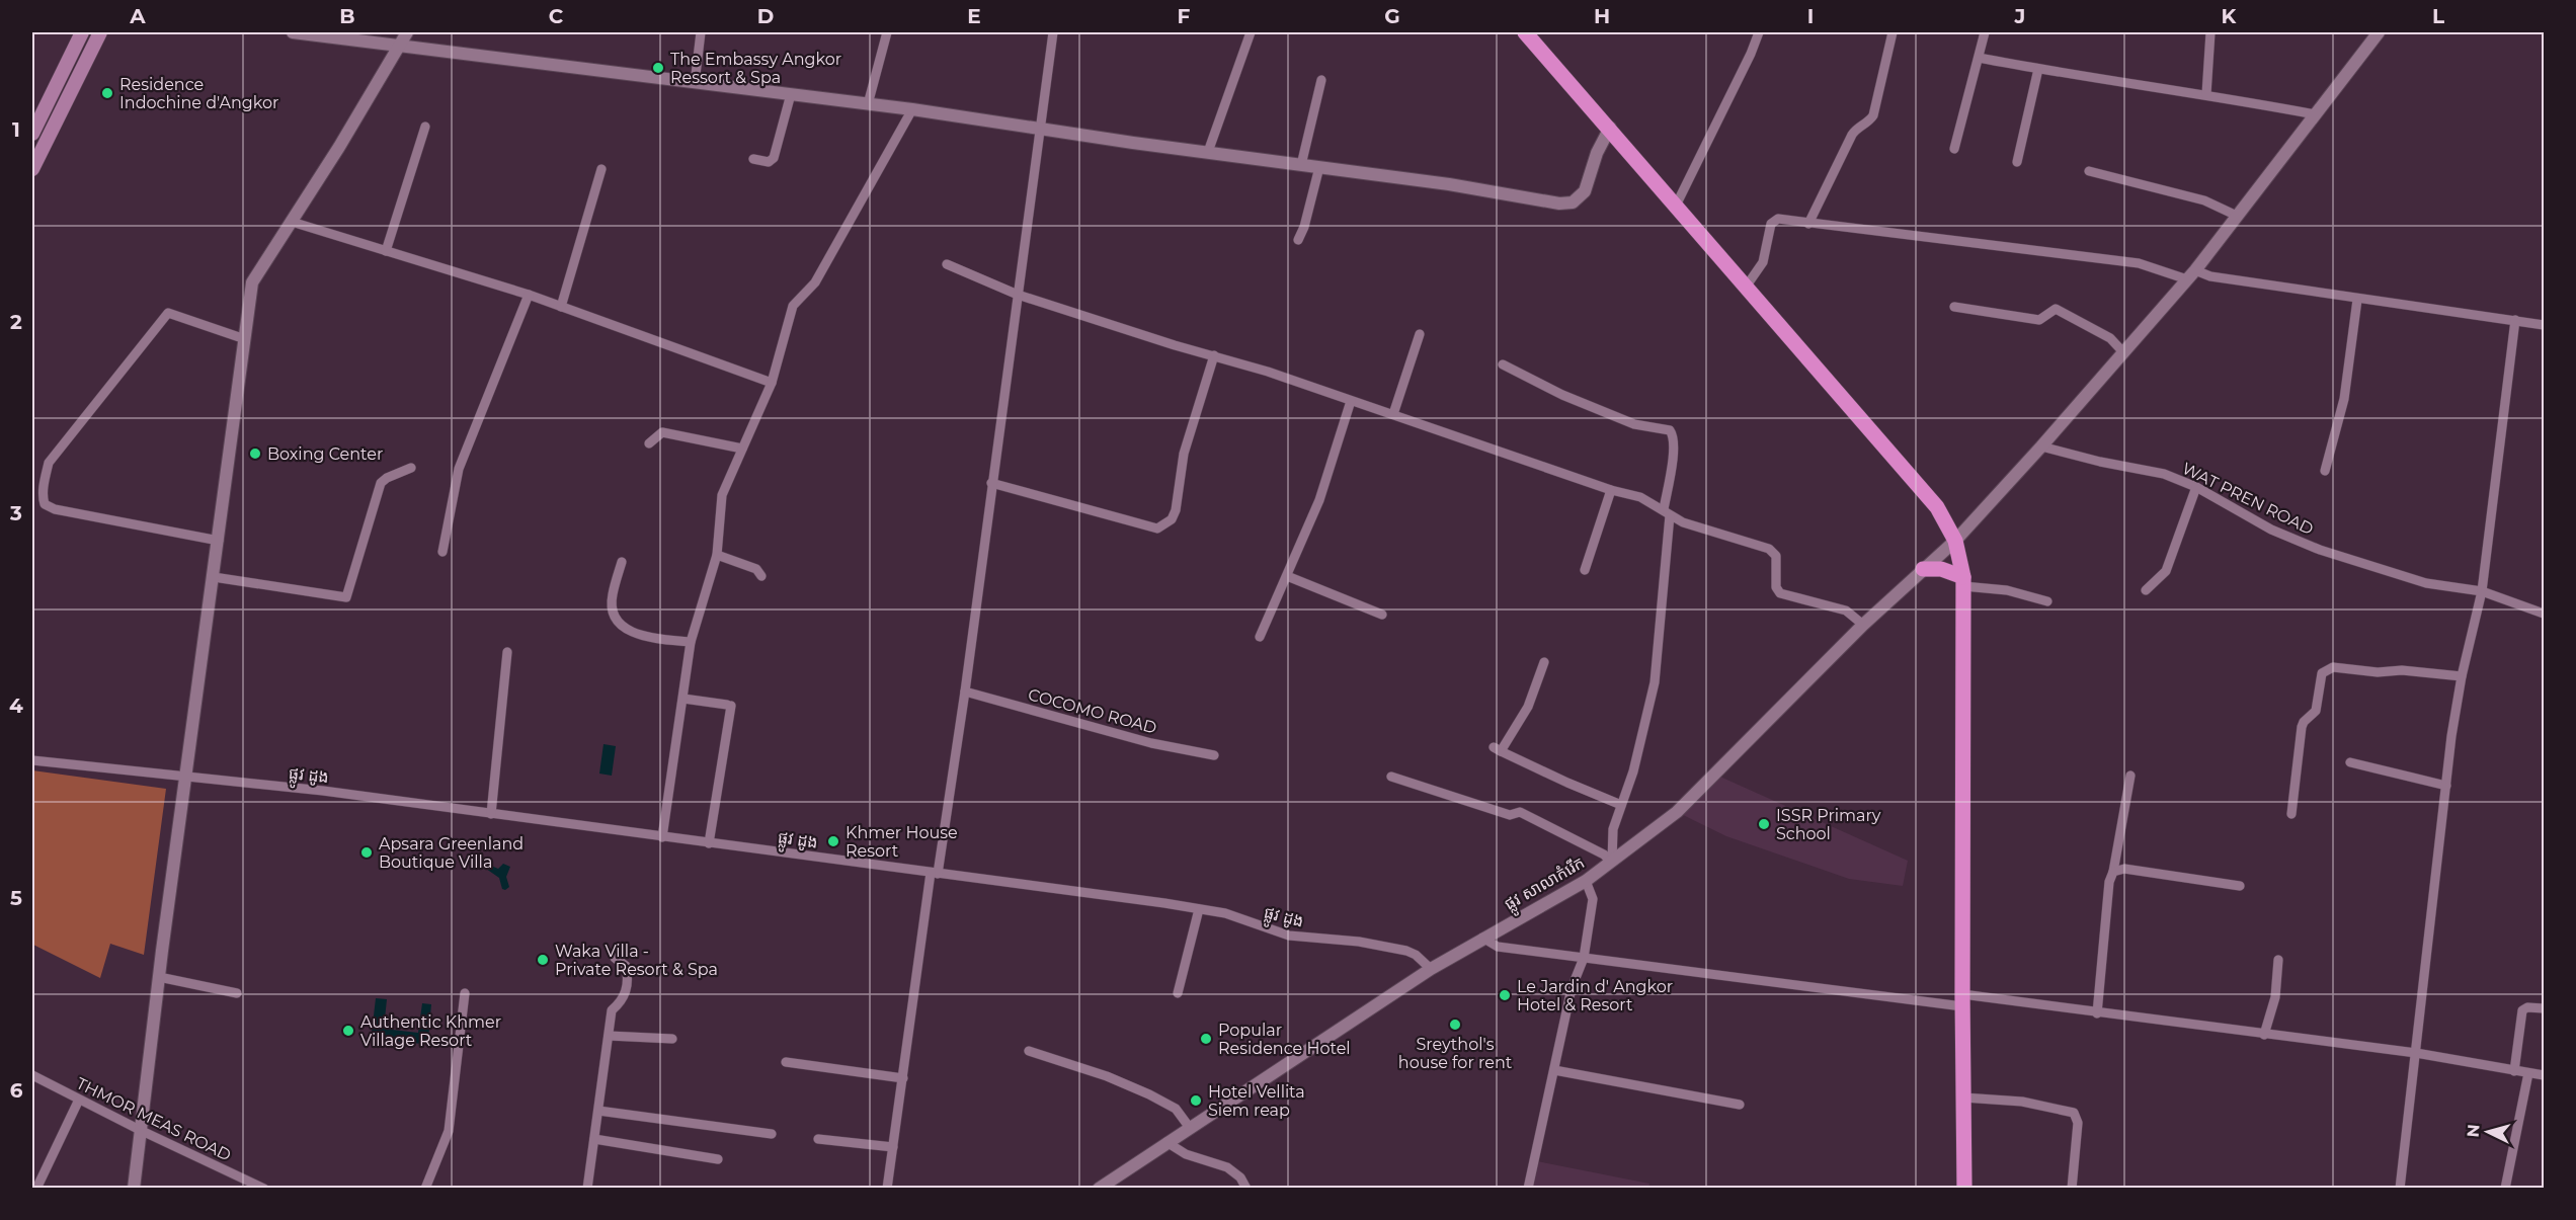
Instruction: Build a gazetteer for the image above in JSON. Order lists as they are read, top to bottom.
{
  "streets": {
    "street": [
      "WAT PREN ROAD",
      "COCOMO ROAD",
      "ផ្លូវ ដូង",
      "ផ្លូវ សាលាកំរើក",
      "THMOR MEAS ROAD"
    ]
  },
  "crossings": [
    ["WAT PREN ROAD", "ផ្លូវ សាលាកំរើក"],
    ["ផ្លូវ ដូង", "ផ្លូវ សាលាកំរើក"]
  ],
  "places": [
    "The Embassy Angkor Ressort & Spa",
    "Residence Indochine d'Angkor",
    "Boxing Center",
    "ISSR Primary School",
    "Khmer House Resort",
    "Apsara Greenland Boutique Villa",
    "Waka Villa - Private Resort & Spa",
    "Le Jardin d' Angkor Hotel & Resort",
    "Sreythol's house for rent",
    "Authentic Khmer Village Resort",
    "Popular Residence Hotel",
    "Hotel Vellita Siem reap"
  ],
  "north": "left",
  "grid": {
    "columns": [
      "A",
      "B",
      "C",
      "D",
      "E",
      "F",
      "G",
      "H",
      "I",
      "J",
      "K",
      "L"
    ],
    "rows": [
      "1",
      "2",
      "3",
      "4",
      "5",
      "6"
    ]
  }
}
